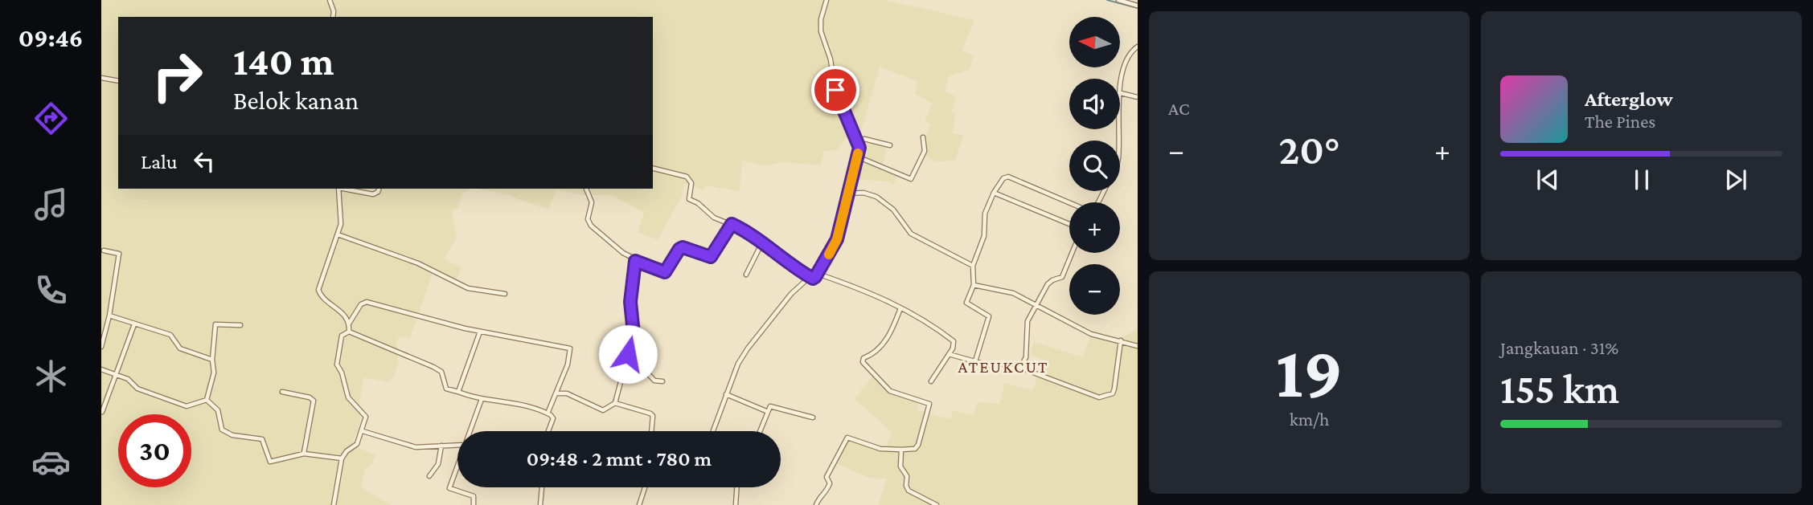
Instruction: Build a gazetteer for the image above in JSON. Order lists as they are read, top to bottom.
{
  "districts": ["ATEUKCUT"],
  "north": "left",
  "page": {
    "tabs": "09:46",
    "tile": [
      "AC",
      ["19", "km/h"],
      ["Jangkauan · 31%", "155 km"]
    ],
    "map_buttons": ["+", "−"],
    "turn": ["140 m", "Belok kanan"],
    "song": ["Afterglow", "The Pines"],
    "heat": ["−", "20°", "+"],
    "then": "Lalu",
    "limit": "30",
    "trip": "09:48 · 2 mnt · 780 m"
  }
}
